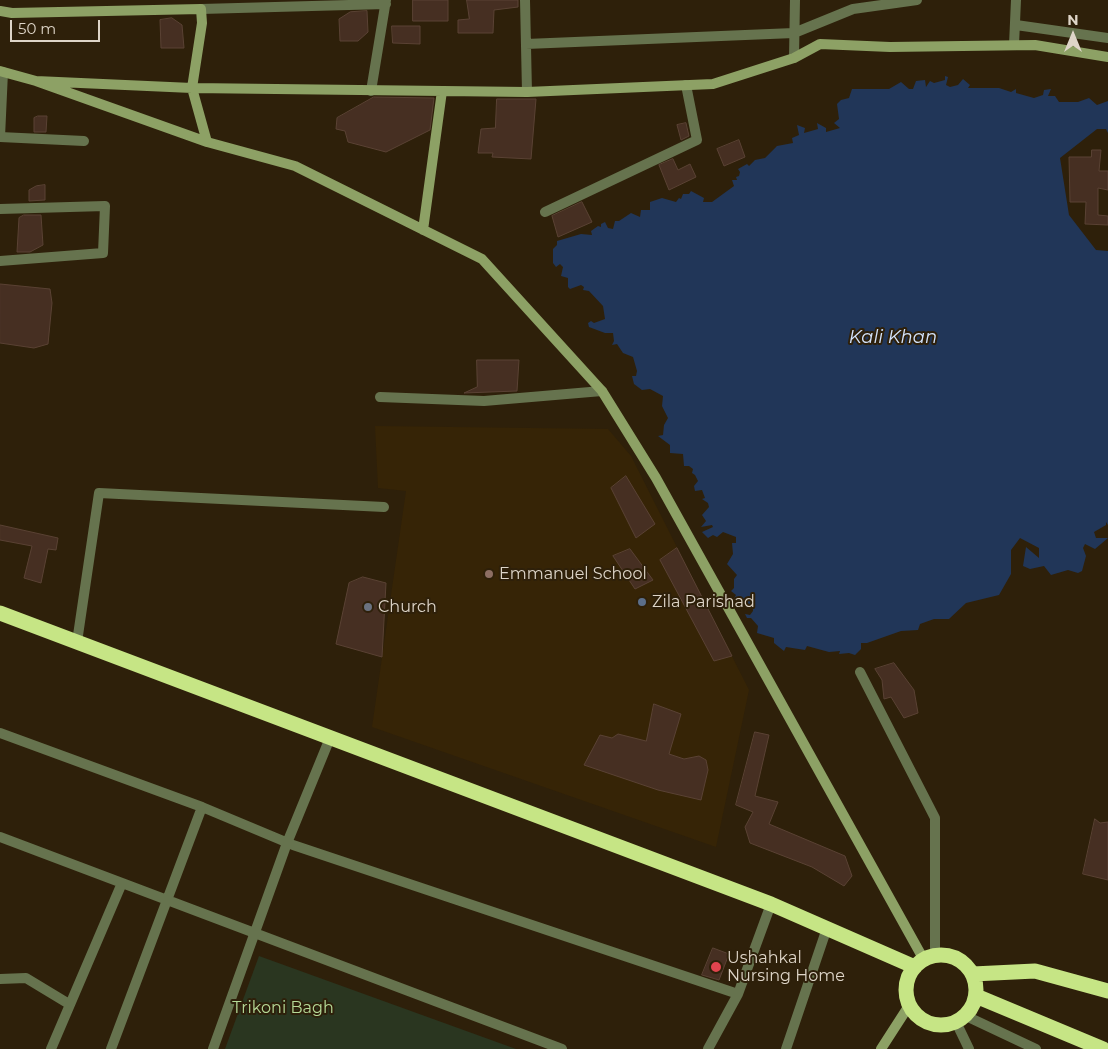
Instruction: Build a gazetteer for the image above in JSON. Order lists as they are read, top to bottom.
{
  "water": ["Kali Khan"],
  "parks": ["Trikoni Bagh"],
  "places": [
    "Emmanuel School",
    "Zila Parishad",
    "Church",
    "Ushahkal Nursing Home"
  ],
  "scale_bar": "50 m",
  "north": "top"
}
